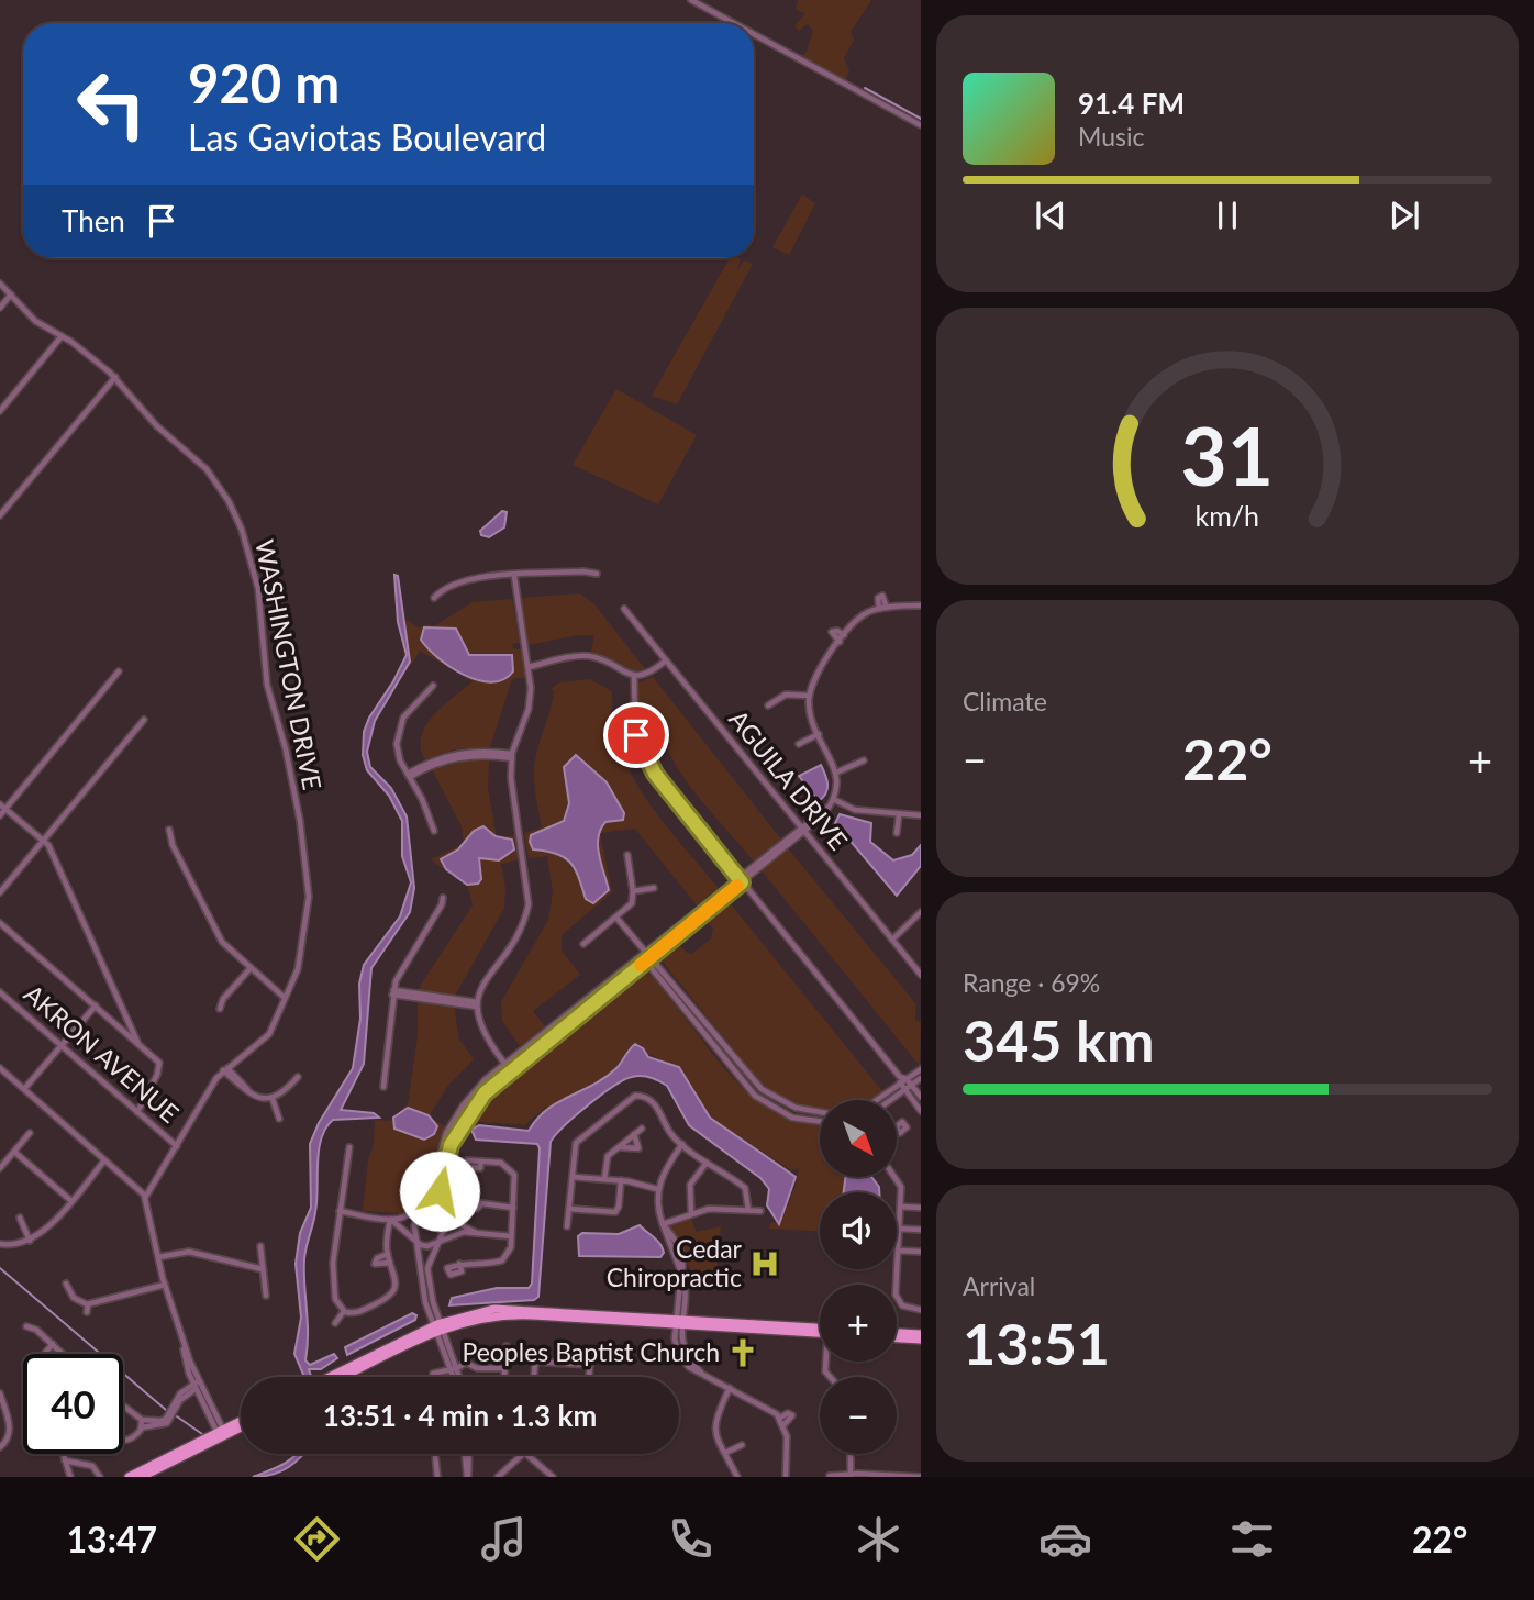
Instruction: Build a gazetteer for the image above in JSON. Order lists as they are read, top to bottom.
{
  "streets": {
    "street": ["WASHINGTON DRIVE", "AGUILA DRIVE", "AKRON AVENUE"]
  },
  "crossings": [
    ["WASHINGTON DRIVE", "AKRON AVENUE"]
  ],
  "places": {
    "hospital": ["Cedar Chiropractic"],
    "church": ["Peoples Baptist Church"]
  },
  "north": "bottom right",
  "page": {
    "turn": ["920 m", "Las Gaviotas Boulevard"],
    "song": ["91.4 FM", "Music"],
    "then": "Then",
    "tile": [
      "Climate",
      ["Range · 69%", "345 km"],
      ["Arrival", "13:51"]
    ],
    "heat": ["−", "22°", "+"],
    "map_buttons": ["+", "−"],
    "limit": "40",
    "trip": "13:51 · 4 min · 1.3 km",
    "tabs": ["13:47", "22°"],
    "gauge": ["31", "km/h"]
  }
}
